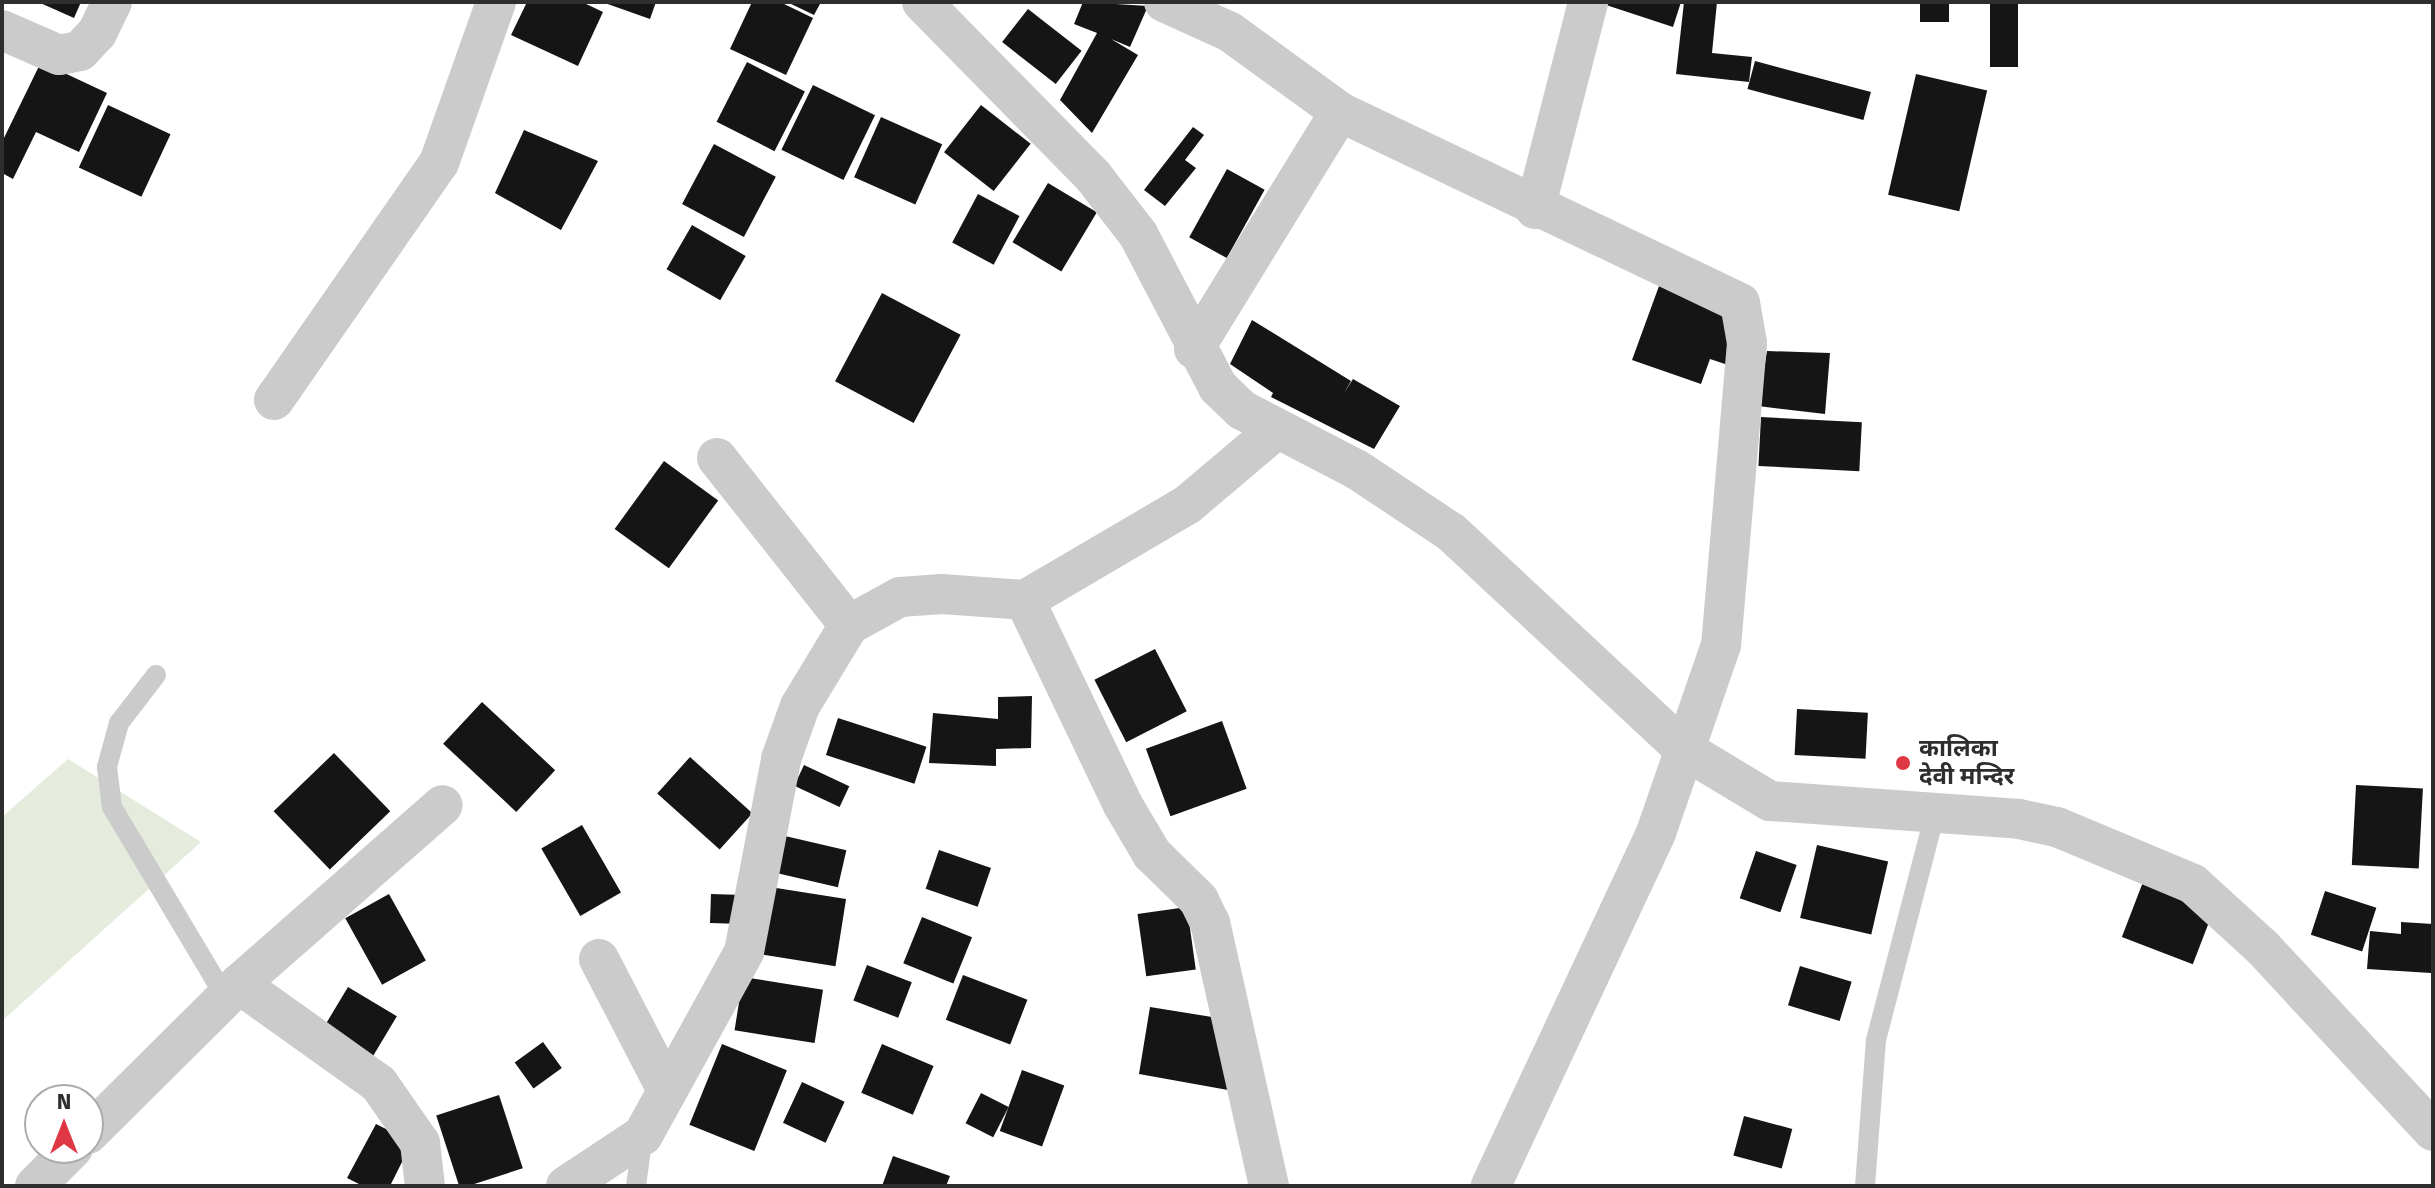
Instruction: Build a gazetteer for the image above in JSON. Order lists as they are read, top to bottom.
{
  "places": ["कालिका देवी मन्दिर"],
  "north": "top"
}
